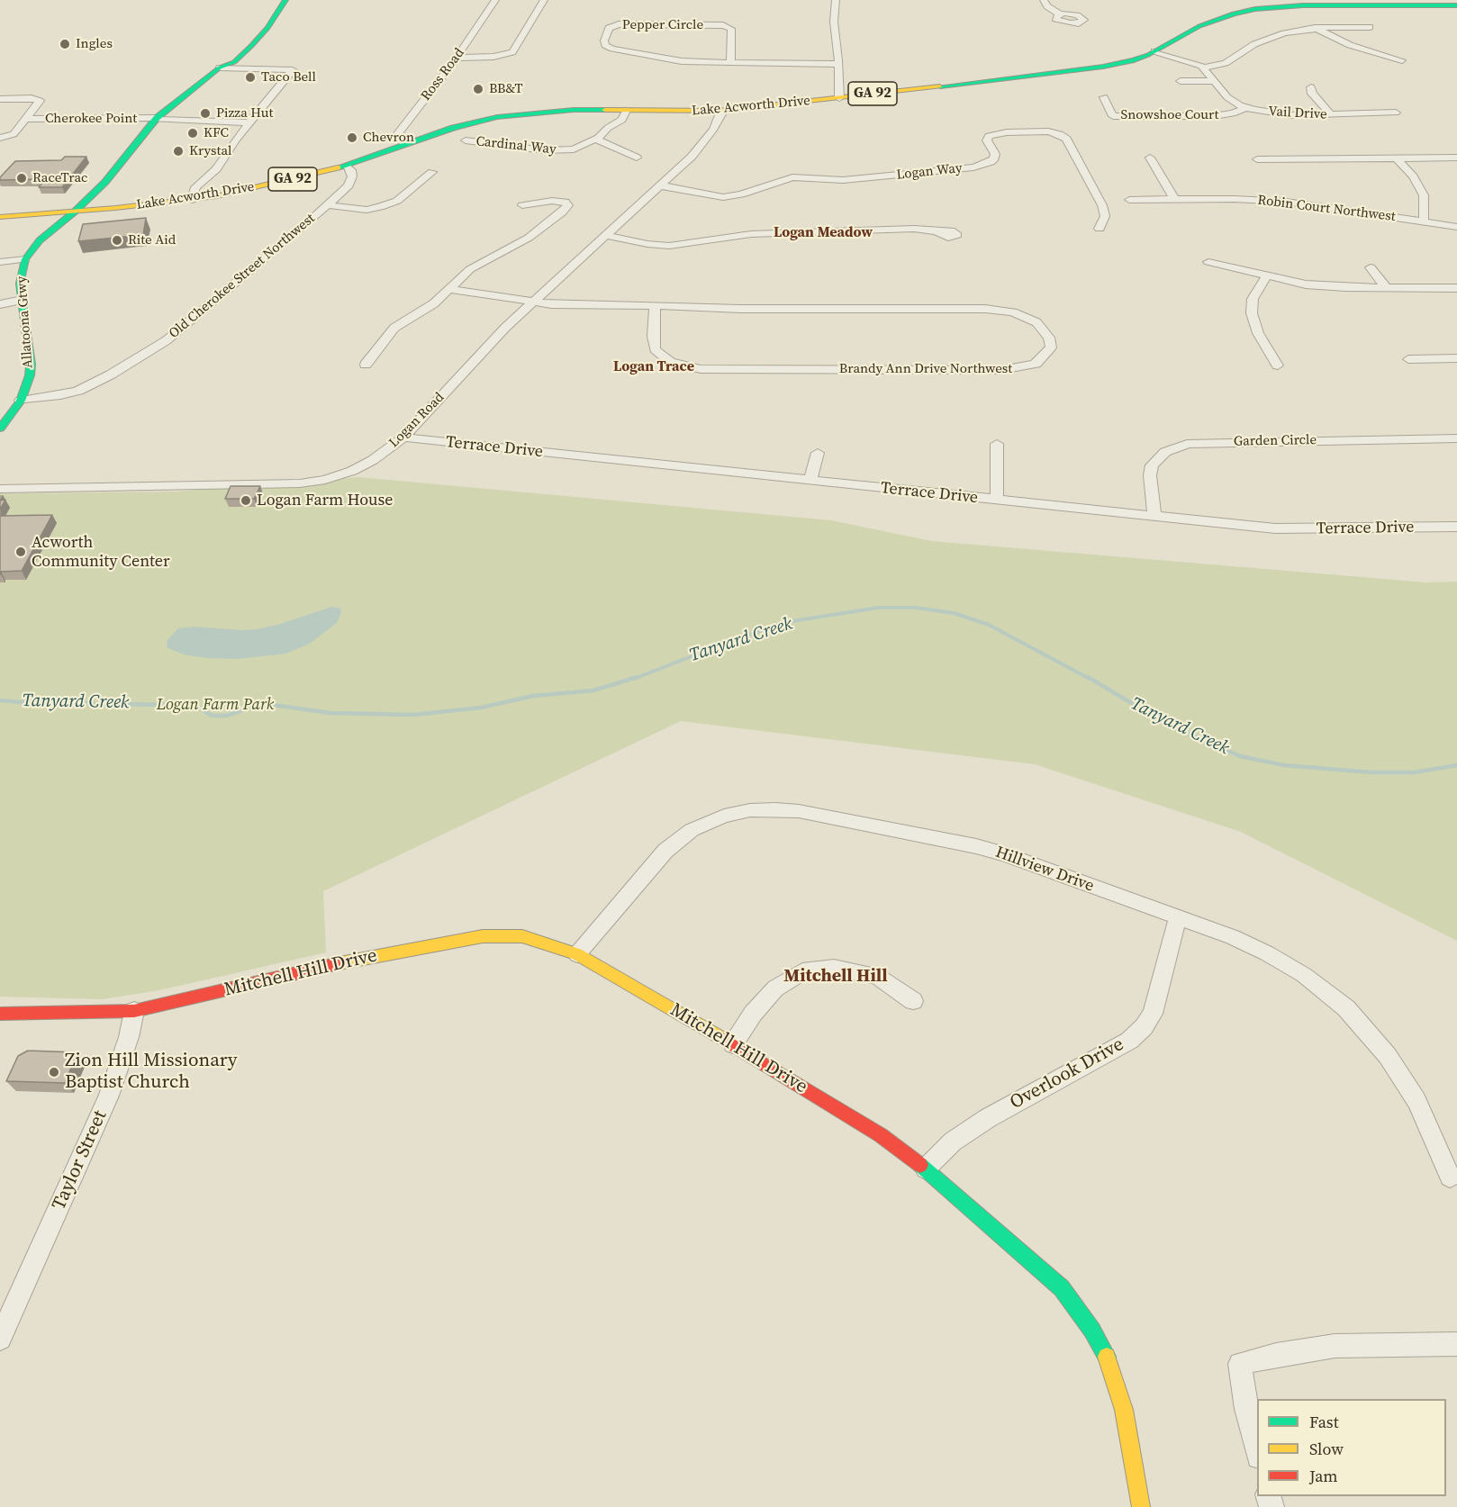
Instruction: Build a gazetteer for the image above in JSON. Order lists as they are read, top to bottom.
{
  "streets": {
    "main road": [
      "GA 92",
      "Lake Acworth Drive",
      "Allatoona Gtwy",
      "Mitchell Hill Drive"
    ],
    "street": [
      "Pepper Circle",
      "Ross Road",
      "Vail Drive",
      "Snowshoe Court",
      "Cherokee Point",
      "Cardinal Way",
      "Logan Way",
      "Robin Court Northwest",
      "Old Cherokee Street Northwest",
      "Brandy Ann Drive Northwest",
      "Logan Road",
      "Garden Circle",
      "Terrace Drive",
      "Hillview Drive",
      "Overlook Drive",
      "Taylor Street"
    ]
  },
  "crossings": [
    ["Ross Road", "Lake Acworth Drive"],
    ["Lake Acworth Drive", "Cardinal Way"],
    ["Lake Acworth Drive", "Old Cherokee Street Northwest"],
    ["Lake Acworth Drive", "Allatoona Gtwy"],
    ["Lake Acworth Drive", "Logan Road"],
    ["Vail Drive", "Snowshoe Court"],
    ["Cherokee Point", "Allatoona Gtwy"],
    ["Logan Way", "Logan Road"],
    ["Old Cherokee Street Northwest", "Allatoona Gtwy"],
    ["Brandy Ann Drive Northwest", "Logan Road"],
    ["Logan Road", "Terrace Drive"],
    ["Garden Circle", "Terrace Drive"],
    ["Hillview Drive", "Mitchell Hill Drive"],
    ["Hillview Drive", "Overlook Drive"],
    ["Mitchell Hill Drive", "Overlook Drive"],
    ["Mitchell Hill Drive", "Taylor Street"]
  ],
  "districts": ["Logan Meadow", "Logan Trace", "Mitchell Hill"],
  "water": ["Tanyard Creek"],
  "parks": ["Logan Farm Park"],
  "places": [
    "Ingles",
    "Taco Bell",
    "BB&T",
    "Pizza Hut",
    "KFC",
    "Chevron",
    "Krystal",
    "RaceTrac",
    "Rite Aid",
    "Logan Farm House",
    "Acworth Community Center",
    "Zion Hill Missionary Baptist Church"
  ],
  "legend": ["Fast", "Slow", "Jam"]
}
